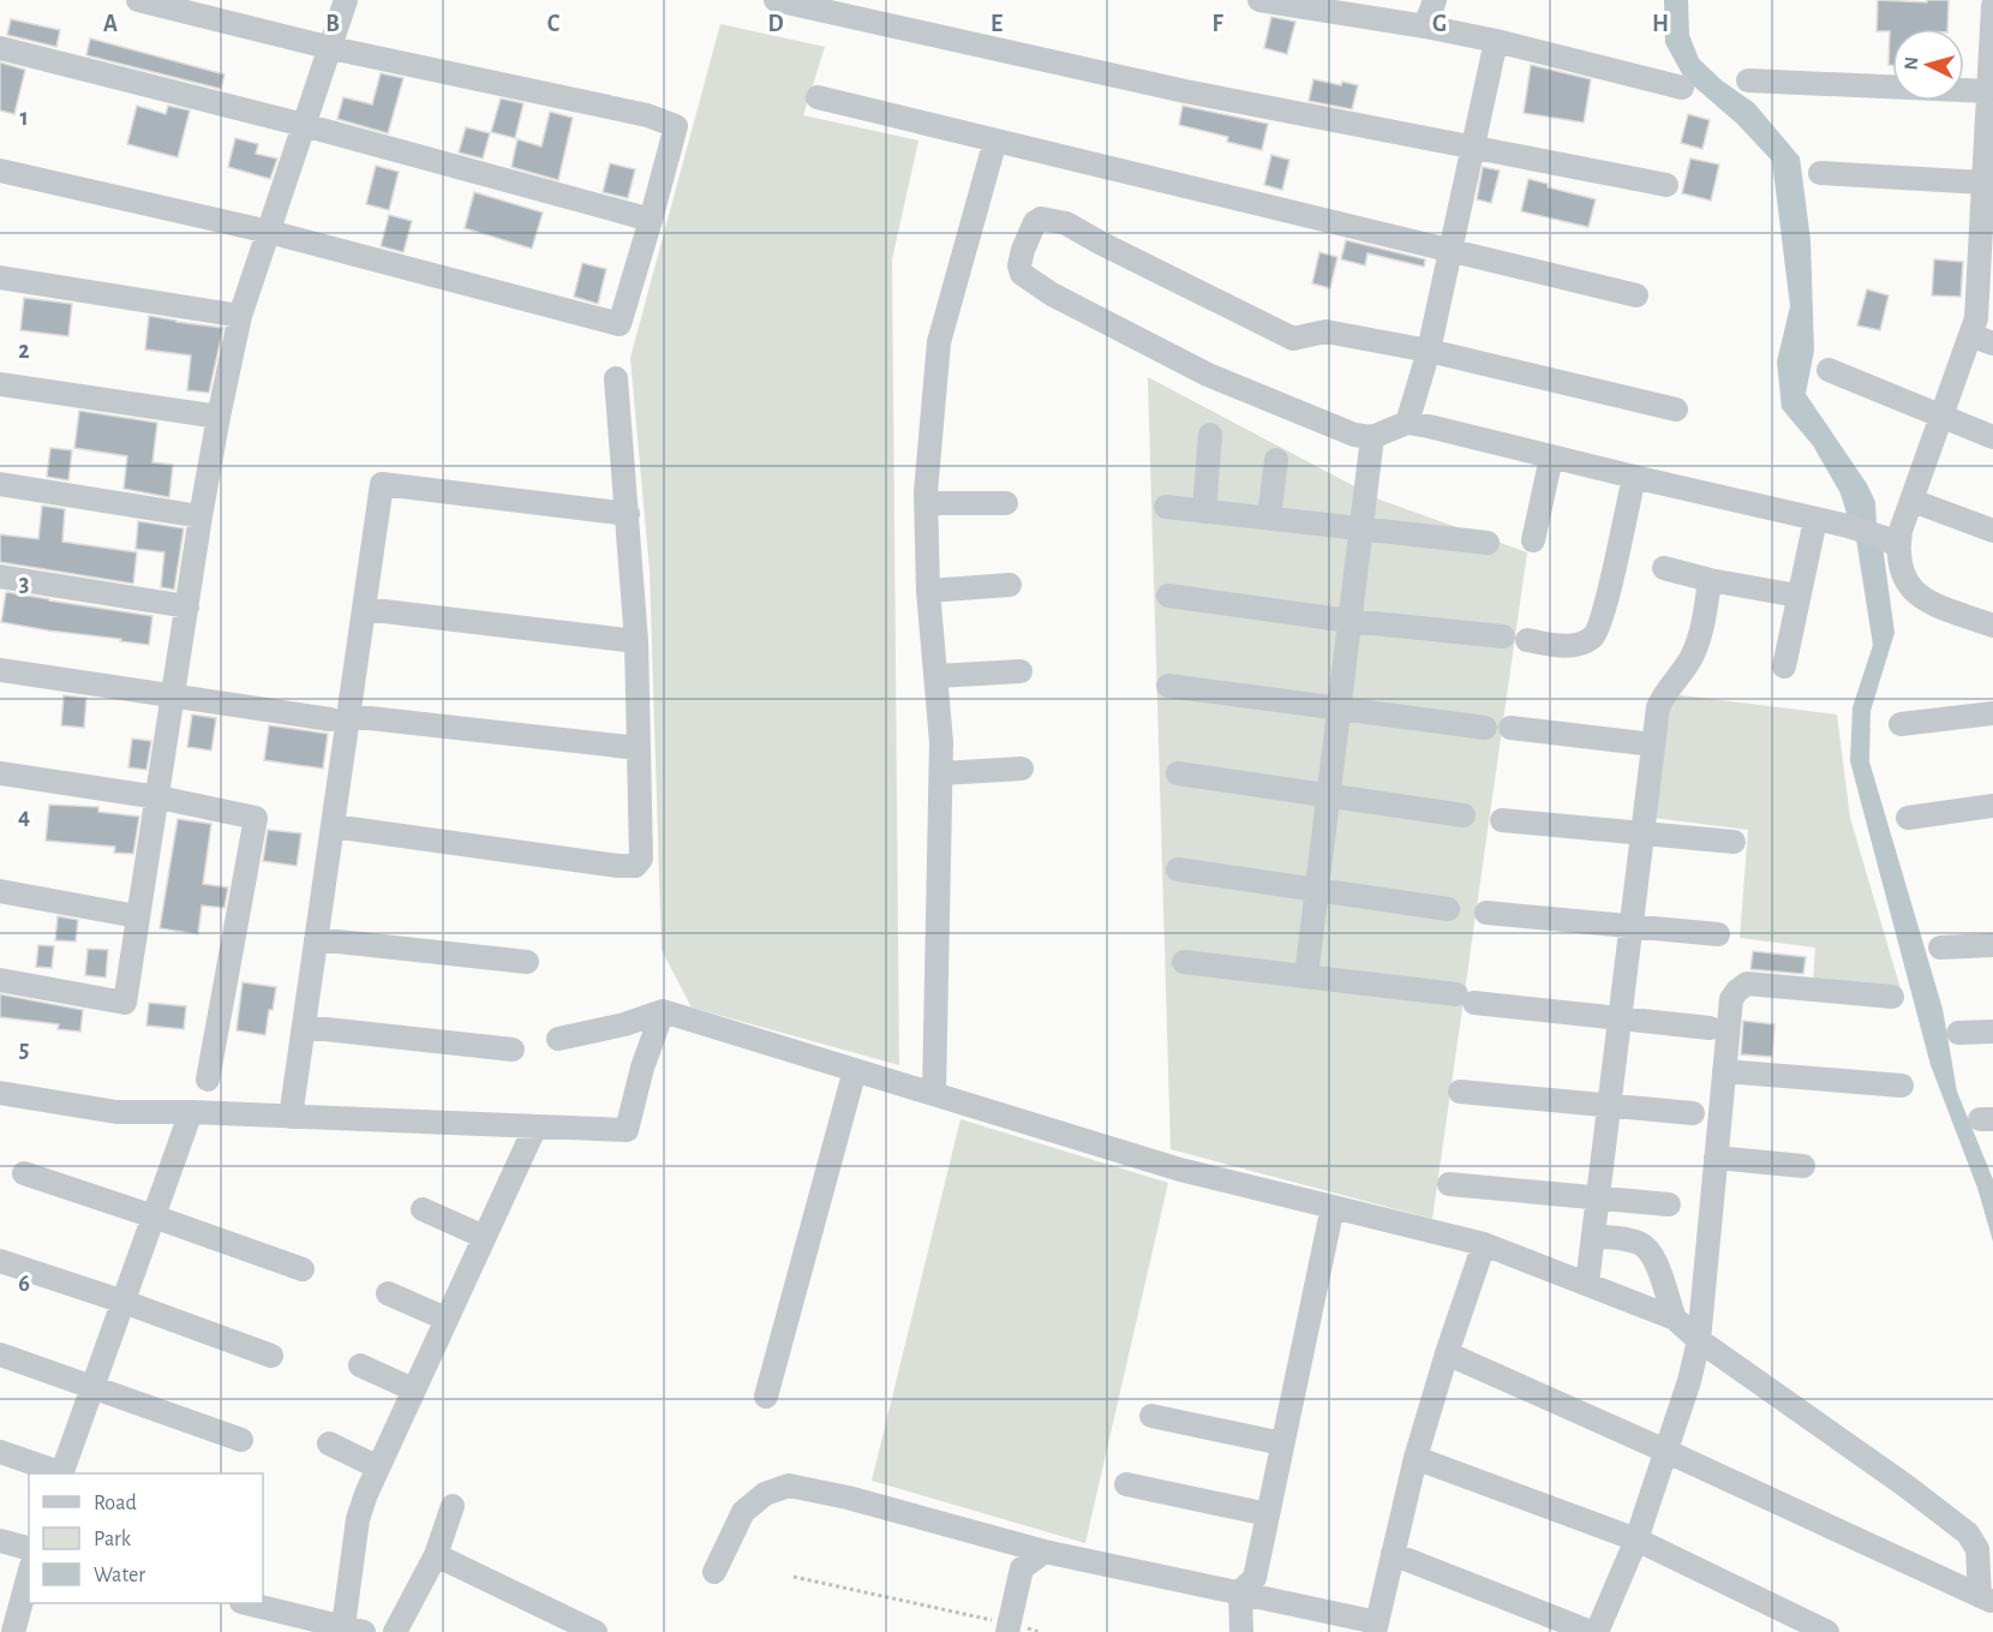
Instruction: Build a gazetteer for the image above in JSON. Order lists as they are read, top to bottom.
{
  "legend": ["Road", "Park", "Water"],
  "north": "left",
  "grid": {
    "columns": [
      "A",
      "B",
      "C",
      "D",
      "E",
      "F",
      "G",
      "H"
    ],
    "rows": [
      "1",
      "2",
      "3",
      "4",
      "5",
      "6"
    ]
  }
}
